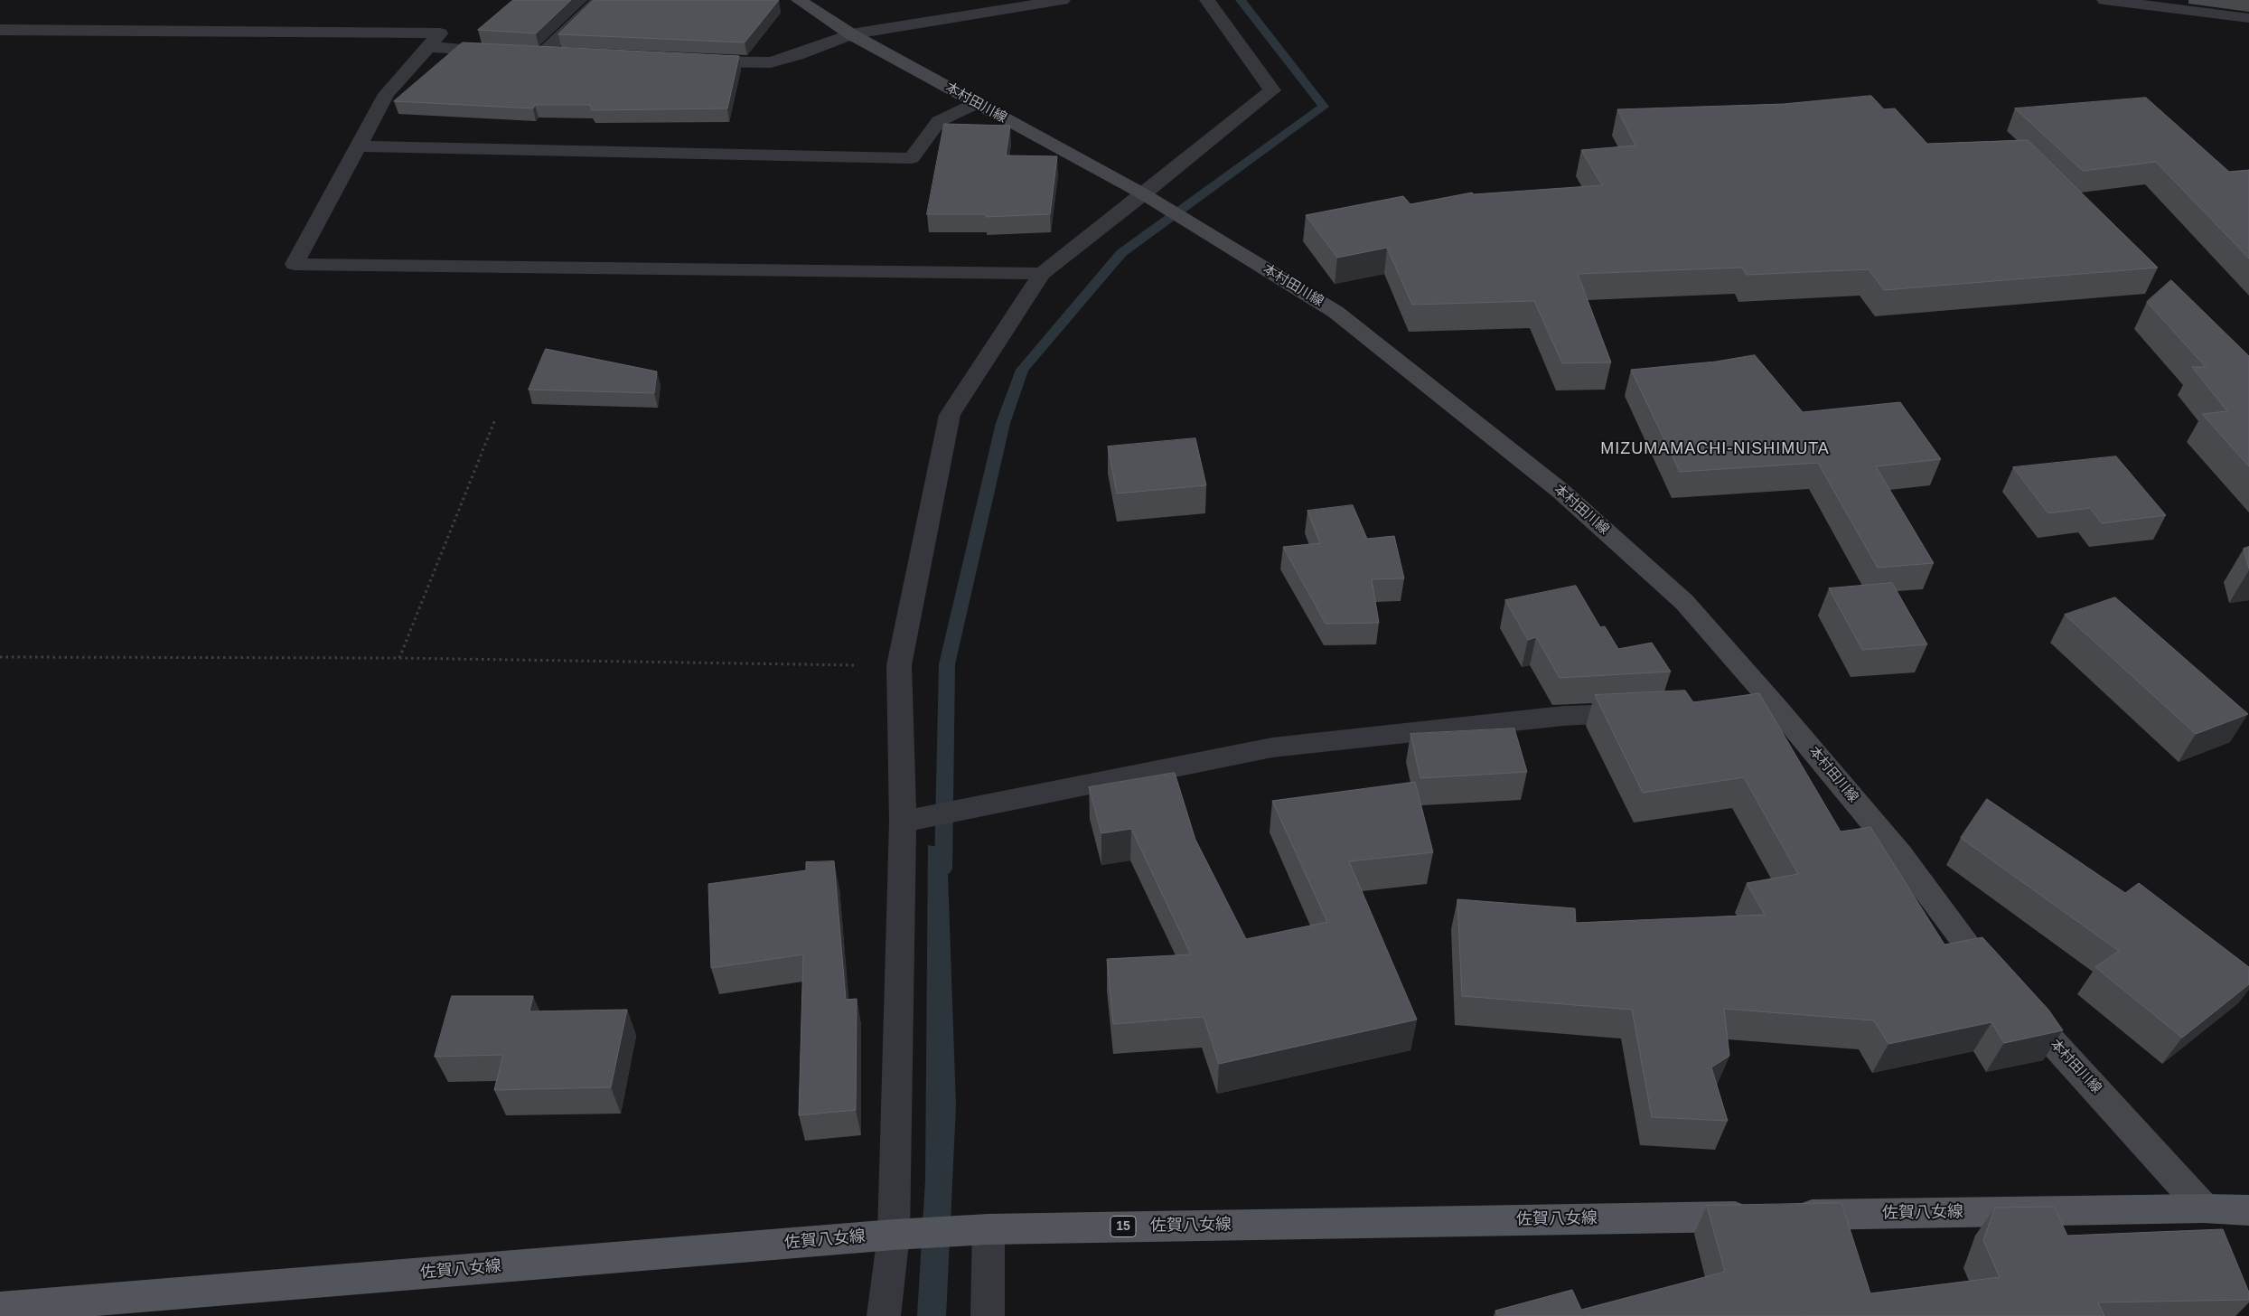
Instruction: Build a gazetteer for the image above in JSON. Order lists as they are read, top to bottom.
{
  "streets": {
    "main road": ["本村田川線", "佐賀八女線", "15"]
  },
  "crossings": [
    ["本村田川線", "佐賀八女線"]
  ],
  "districts": ["MIZUMAMACHI-NISHIMUTA"]
}
